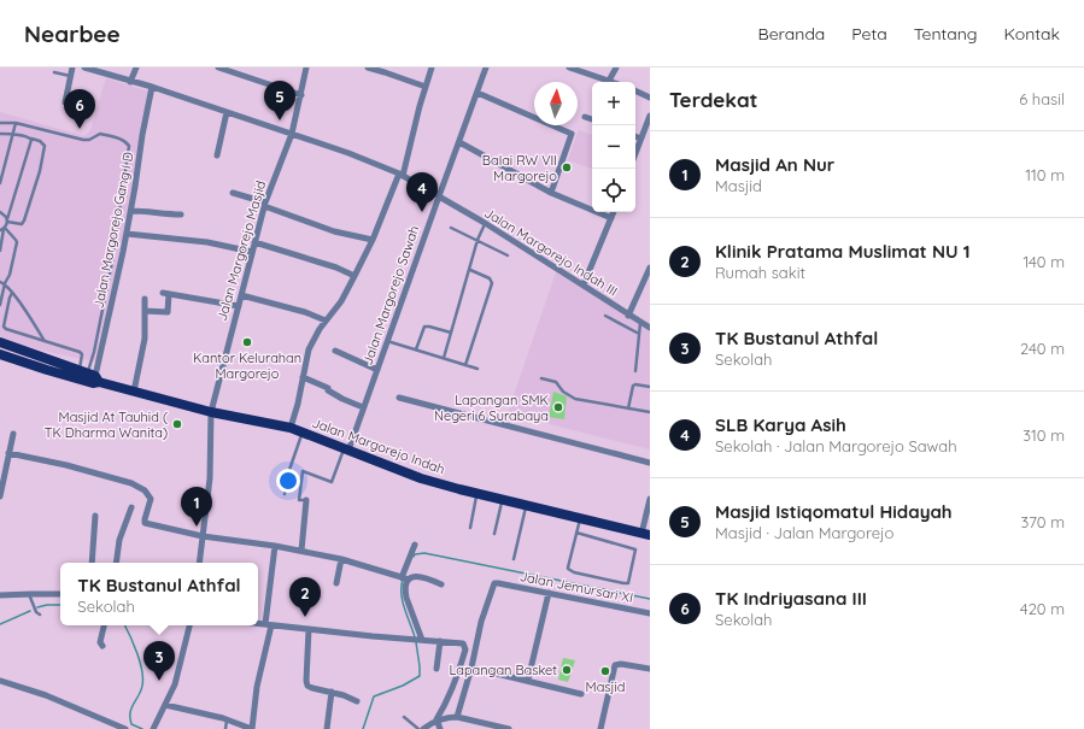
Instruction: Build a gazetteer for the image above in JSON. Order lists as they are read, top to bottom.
{
  "streets": {
    "main road": ["Jalan Margorejo Indah"],
    "street": [
      "Jalan Margorejo Gang I D",
      "Jalan Margorejo Masjid",
      "Jalan Margorejo Indah III",
      "Jalan Margorejo Sawah",
      "Jalan Jemursari XI"
    ]
  },
  "crossings": [
    ["Jalan Margorejo Gang I D", "Jalan Margorejo Indah III"],
    ["Jalan Margorejo Gang I D", "Jalan Margorejo Indah"],
    ["Jalan Margorejo Masjid", "Jalan Margorejo Indah III"],
    ["Jalan Margorejo Masjid", "Jalan Margorejo Indah"],
    ["Jalan Margorejo Indah III", "Jalan Margorejo Sawah"],
    ["Jalan Margorejo Sawah", "Jalan Margorejo Indah"]
  ],
  "places": [
    "Balai RW VII Margorejo",
    "Kantor Kelurahan Margorejo",
    "Lapangan SMK Negeri 6 Surabaya",
    "Masjid At Tauhid ( TK Dharma Wanita)",
    "Lapangan Basket",
    "Masjid"
  ],
  "north": "top",
  "page": {
    "header": "Nearbee",
    "nav": [
      "Beranda",
      "Peta",
      "Tentang",
      "Kontak"
    ],
    "heading": ["Terdekat", "6 hasil"],
    "pins": [
      "5",
      "6",
      "4",
      "1",
      "2",
      "3"
    ],
    "map_buttons": ["+", "−"],
    "list": [
      {
        "mark": "1",
        "name": "Masjid An Nur",
        "note": "Masjid",
        "value": "110 m"
      },
      {
        "mark": "2",
        "name": "Klinik Pratama Muslimat NU 1",
        "note": "Rumah sakit",
        "value": "140 m"
      },
      {
        "mark": "3",
        "name": "TK Bustanul Athfal",
        "note": "Sekolah",
        "value": "240 m"
      },
      {
        "mark": "4",
        "name": "SLB Karya Asih",
        "note": "Sekolah · Jalan Margorejo Sawah",
        "value": "310 m"
      },
      {
        "mark": "5",
        "name": "Masjid Istiqomatul Hidayah",
        "note": "Masjid · Jalan Margorejo",
        "value": "370 m"
      },
      {
        "mark": "6",
        "name": "TK Indriyasana III",
        "note": "Sekolah",
        "value": "420 m"
      }
    ],
    "popup": ["TK Bustanul Athfal", "Sekolah"]
  }
}
